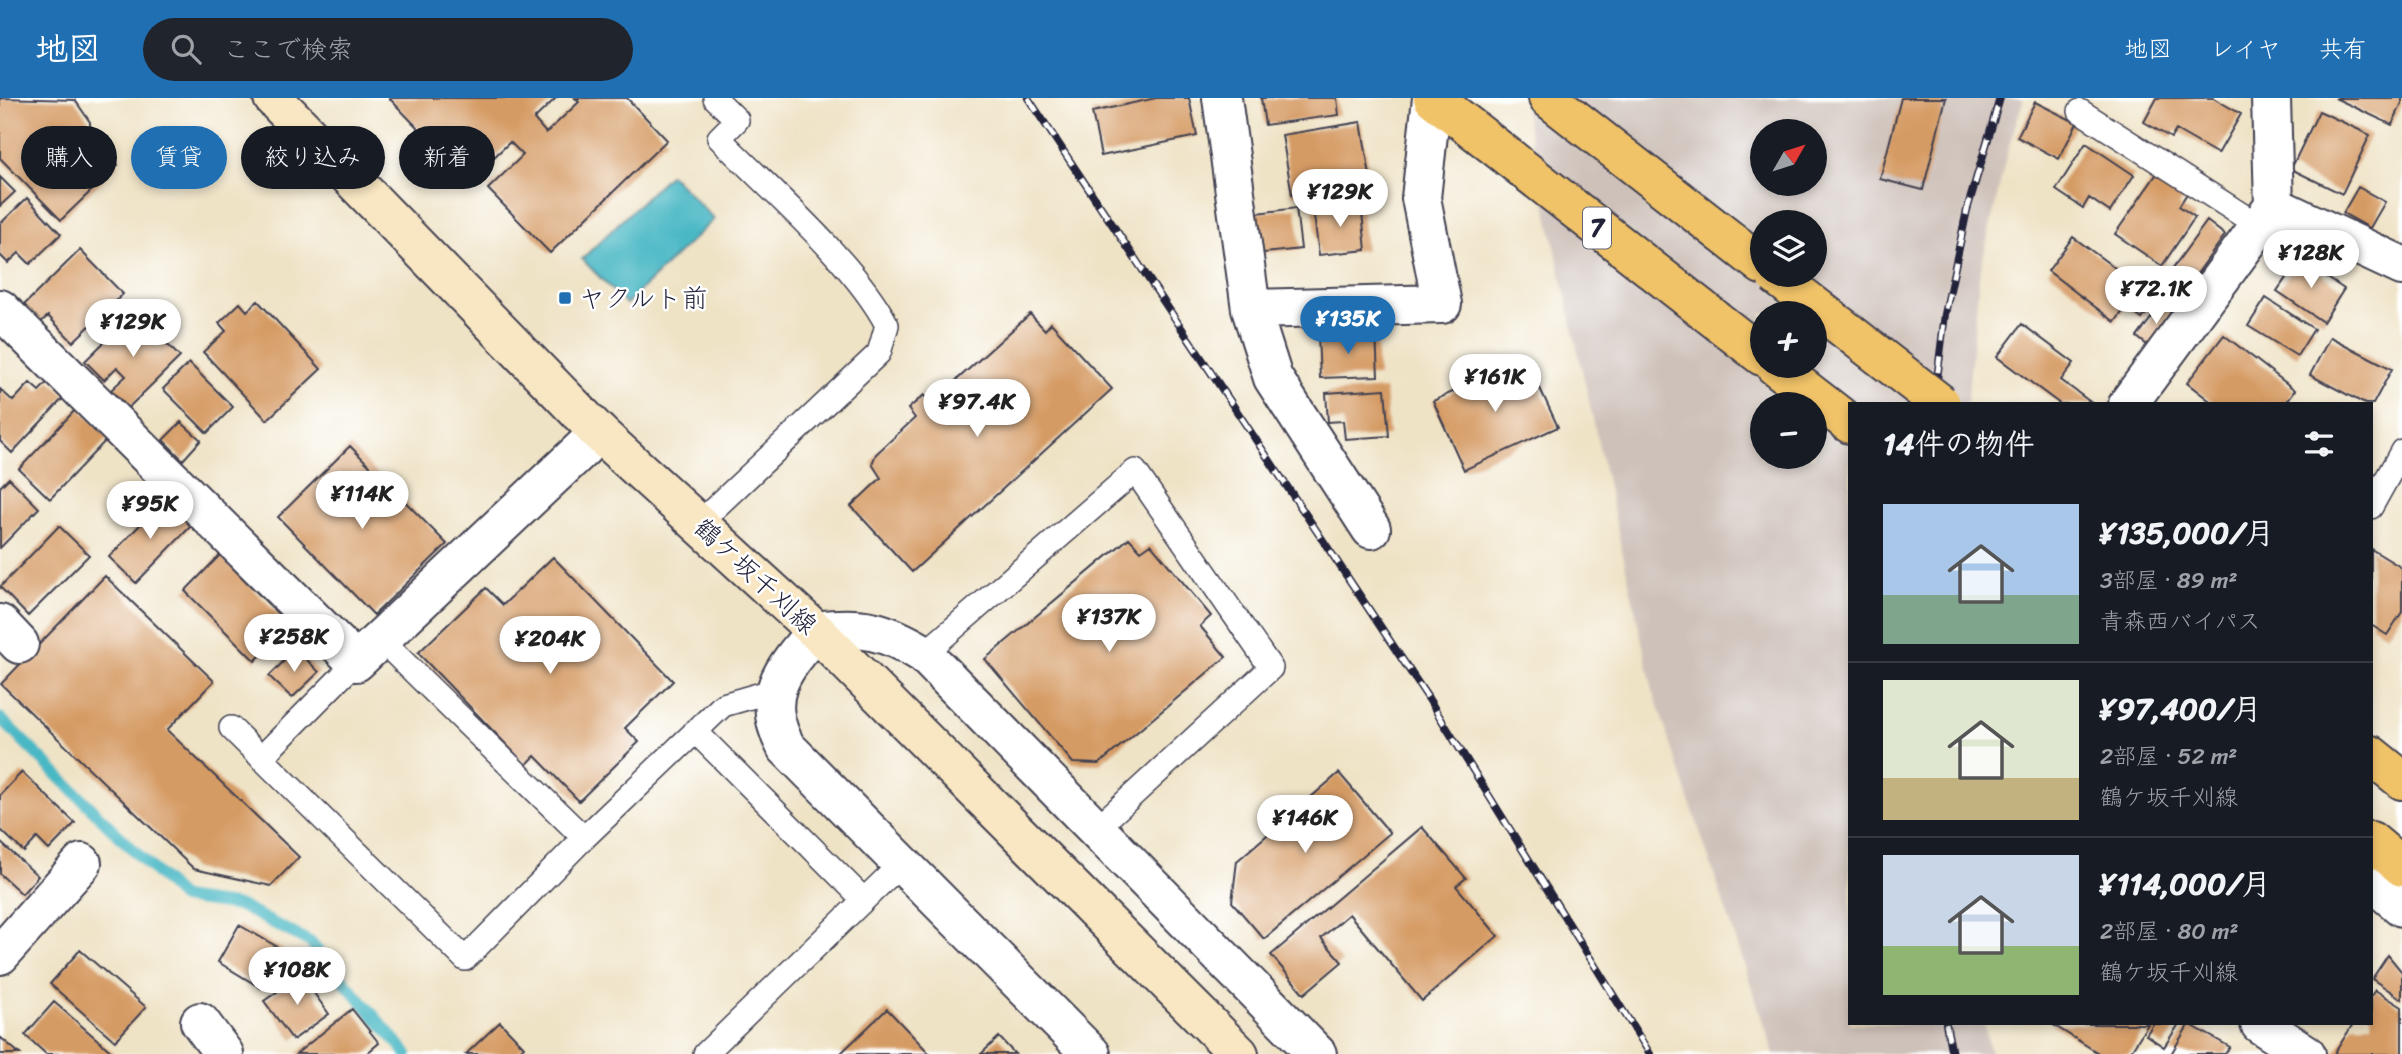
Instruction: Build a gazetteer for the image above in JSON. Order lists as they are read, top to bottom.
{
  "streets": {
    "highway": ["7"],
    "main road": ["鶴ケ坂千刈線"]
  },
  "places": {
    "transit": ["ヤクルト前"]
  },
  "north": "top right",
  "page": {
    "header": "地図",
    "search": "ここで検索",
    "nav": ["地図", "レイヤ", "共有"],
    "map_buttons": ["+", "−"],
    "chip": [
      "購入",
      "賃貸",
      "絞り込み",
      "新着"
    ],
    "price": [
      "¥129K",
      "¥128K",
      "¥72.1K",
      "¥135K",
      "¥129K",
      "¥161K",
      "¥97.4K",
      "¥114K",
      "¥95K",
      "¥137K",
      "¥258K",
      "¥204K",
      "¥146K",
      "¥108K"
    ],
    "heading": "14件の物件",
    "list": [
      {
        "name": "¥135,000/月",
        "note": "3部屋 · 89 m² · 青森西バイパス"
      },
      {
        "name": "¥97,400/月",
        "note": "2部屋 · 52 m² · 鶴ケ坂千刈線"
      },
      {
        "name": "¥114,000/月",
        "note": "2部屋 · 80 m² · 鶴ケ坂千刈線"
      }
    ]
  }
}
